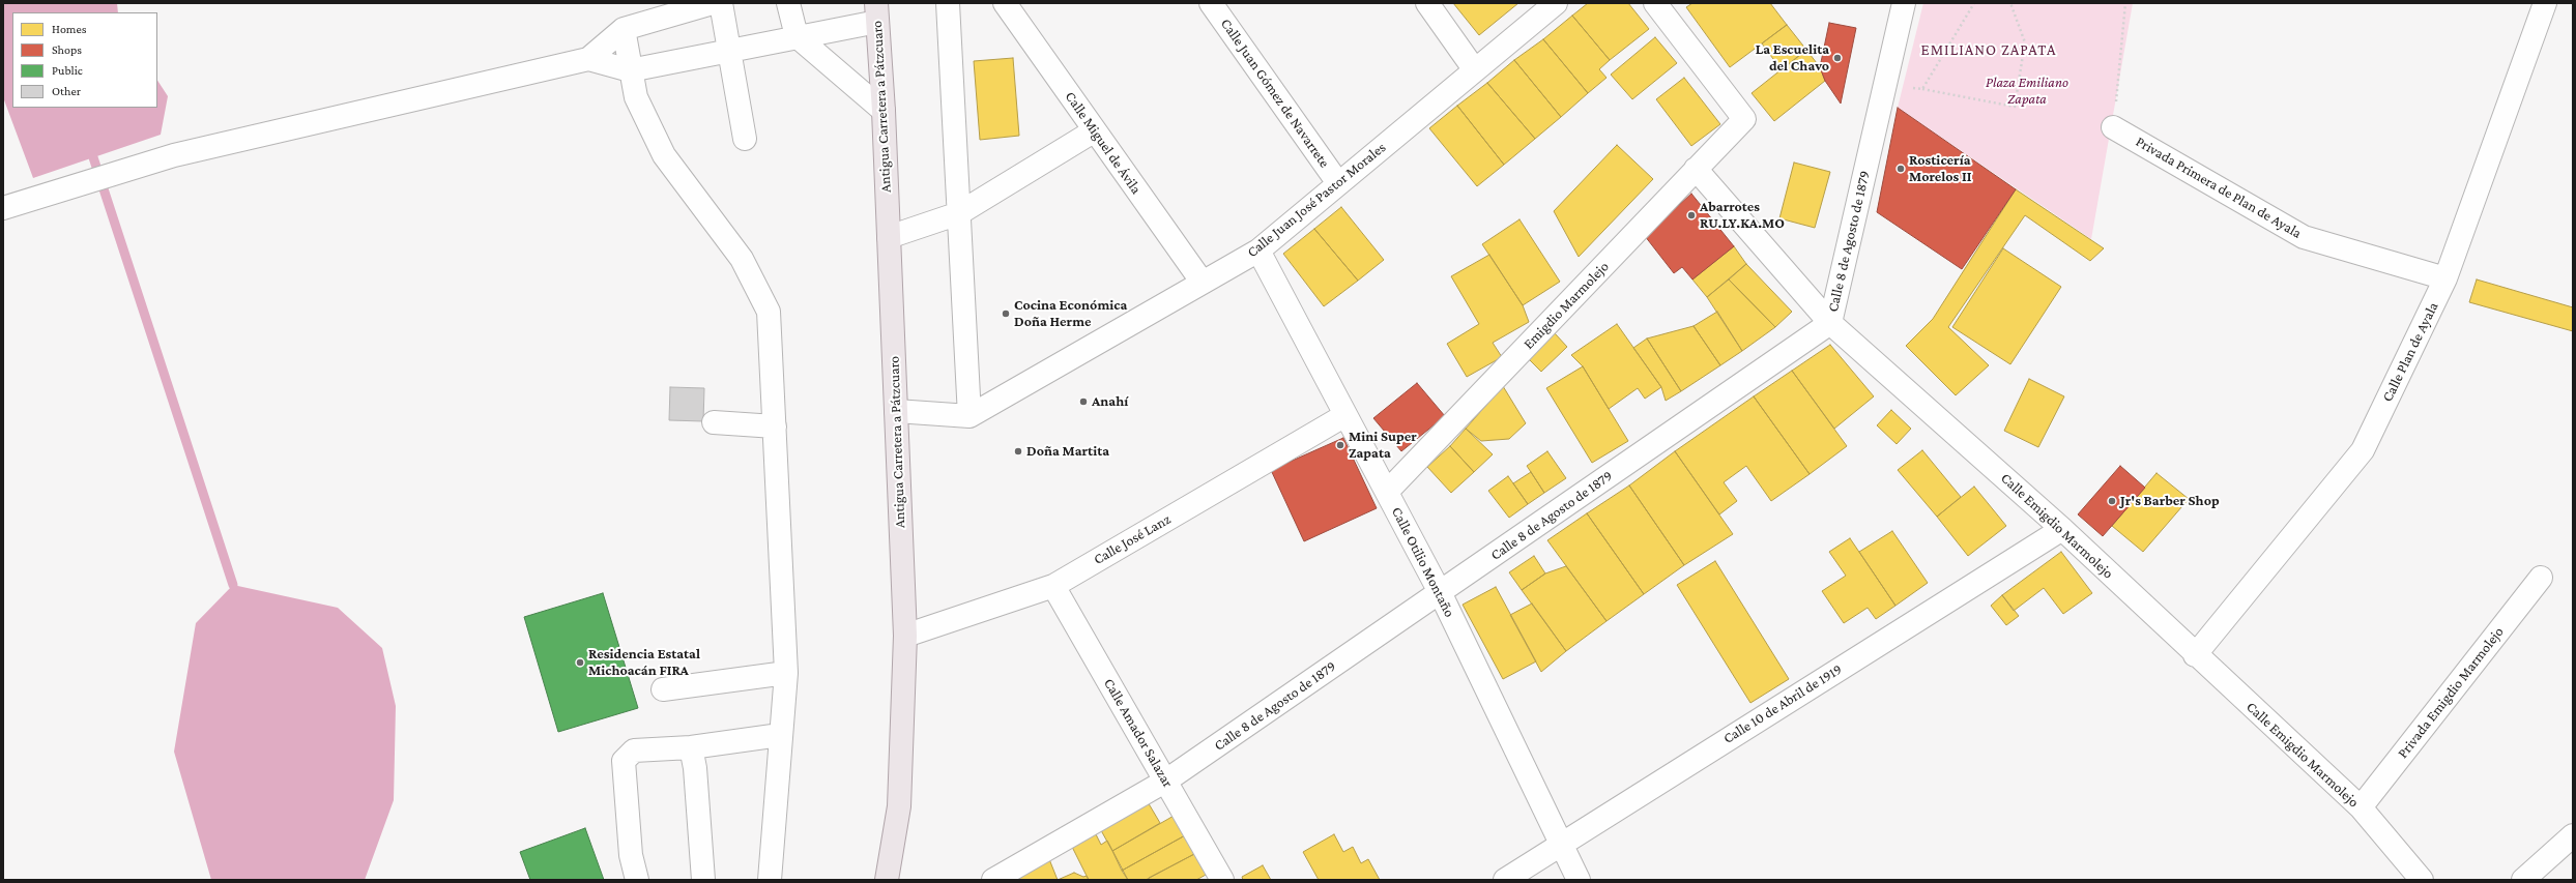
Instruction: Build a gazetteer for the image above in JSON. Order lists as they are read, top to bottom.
{
  "streets": {
    "main road": ["Antigua Carretera a Pátzcuaro"],
    "street": [
      "Calle Juan Gómez de Navarrete",
      "Calle Miguel de Ávila",
      "Privada Primera de Plan de Ayala",
      "Calle Juan José Pastor Morales",
      "Calle 8 de Agosto de 1879",
      "Emigdio Marmolejo",
      "Calle Plan de Ayala",
      "Calle Emigdio Marmolejo",
      "Calle José Lanz",
      "Calle Otilio Montaño",
      "Privada Emigdio Marmolejo",
      "Calle 10 de Abril de 1919",
      "Calle Amador Salazar"
    ]
  },
  "crossings": [
    ["Calle Juan Gómez de Navarrete", "Calle Juan José Pastor Morales"],
    ["Antigua Carretera a Pátzcuaro", "Calle José Lanz"],
    ["Calle Miguel de Ávila", "Calle Juan José Pastor Morales"],
    ["Privada Primera de Plan de Ayala", "Calle Plan de Ayala"],
    ["Calle Juan José Pastor Morales", "Calle Otilio Montaño"],
    ["Calle 8 de Agosto de 1879", "Calle Emigdio Marmolejo"],
    ["Calle 8 de Agosto de 1879", "Calle Otilio Montaño"],
    ["Calle 8 de Agosto de 1879", "Calle Amador Salazar"],
    ["Emigdio Marmolejo", "Calle Emigdio Marmolejo"],
    ["Emigdio Marmolejo", "Calle Otilio Montaño"],
    ["Calle Plan de Ayala", "Calle Emigdio Marmolejo"],
    ["Calle Emigdio Marmolejo", "Privada Emigdio Marmolejo"],
    ["Calle Emigdio Marmolejo", "Calle 10 de Abril de 1919"],
    ["Calle José Lanz", "Calle Otilio Montaño"],
    ["Calle José Lanz", "Calle Amador Salazar"],
    ["Calle Otilio Montaño", "Calle 10 de Abril de 1919"]
  ],
  "districts": ["EMILIANO ZAPATA"],
  "parks": ["Plaza Emiliano Zapata"],
  "places": [
    "La Escuelita del Chavo",
    "Rosticería Morelos II",
    "Abarrotes RU.LY.KA.MO",
    "Cocina Económica Doña Herme",
    "Anahí",
    "Mini Super Zapata",
    "Doña Martita",
    "Jr's Barber Shop",
    "Residencia Estatal Michoacán FIRA"
  ],
  "legend": [
    "Homes",
    "Shops",
    "Public",
    "Other"
  ]
}
